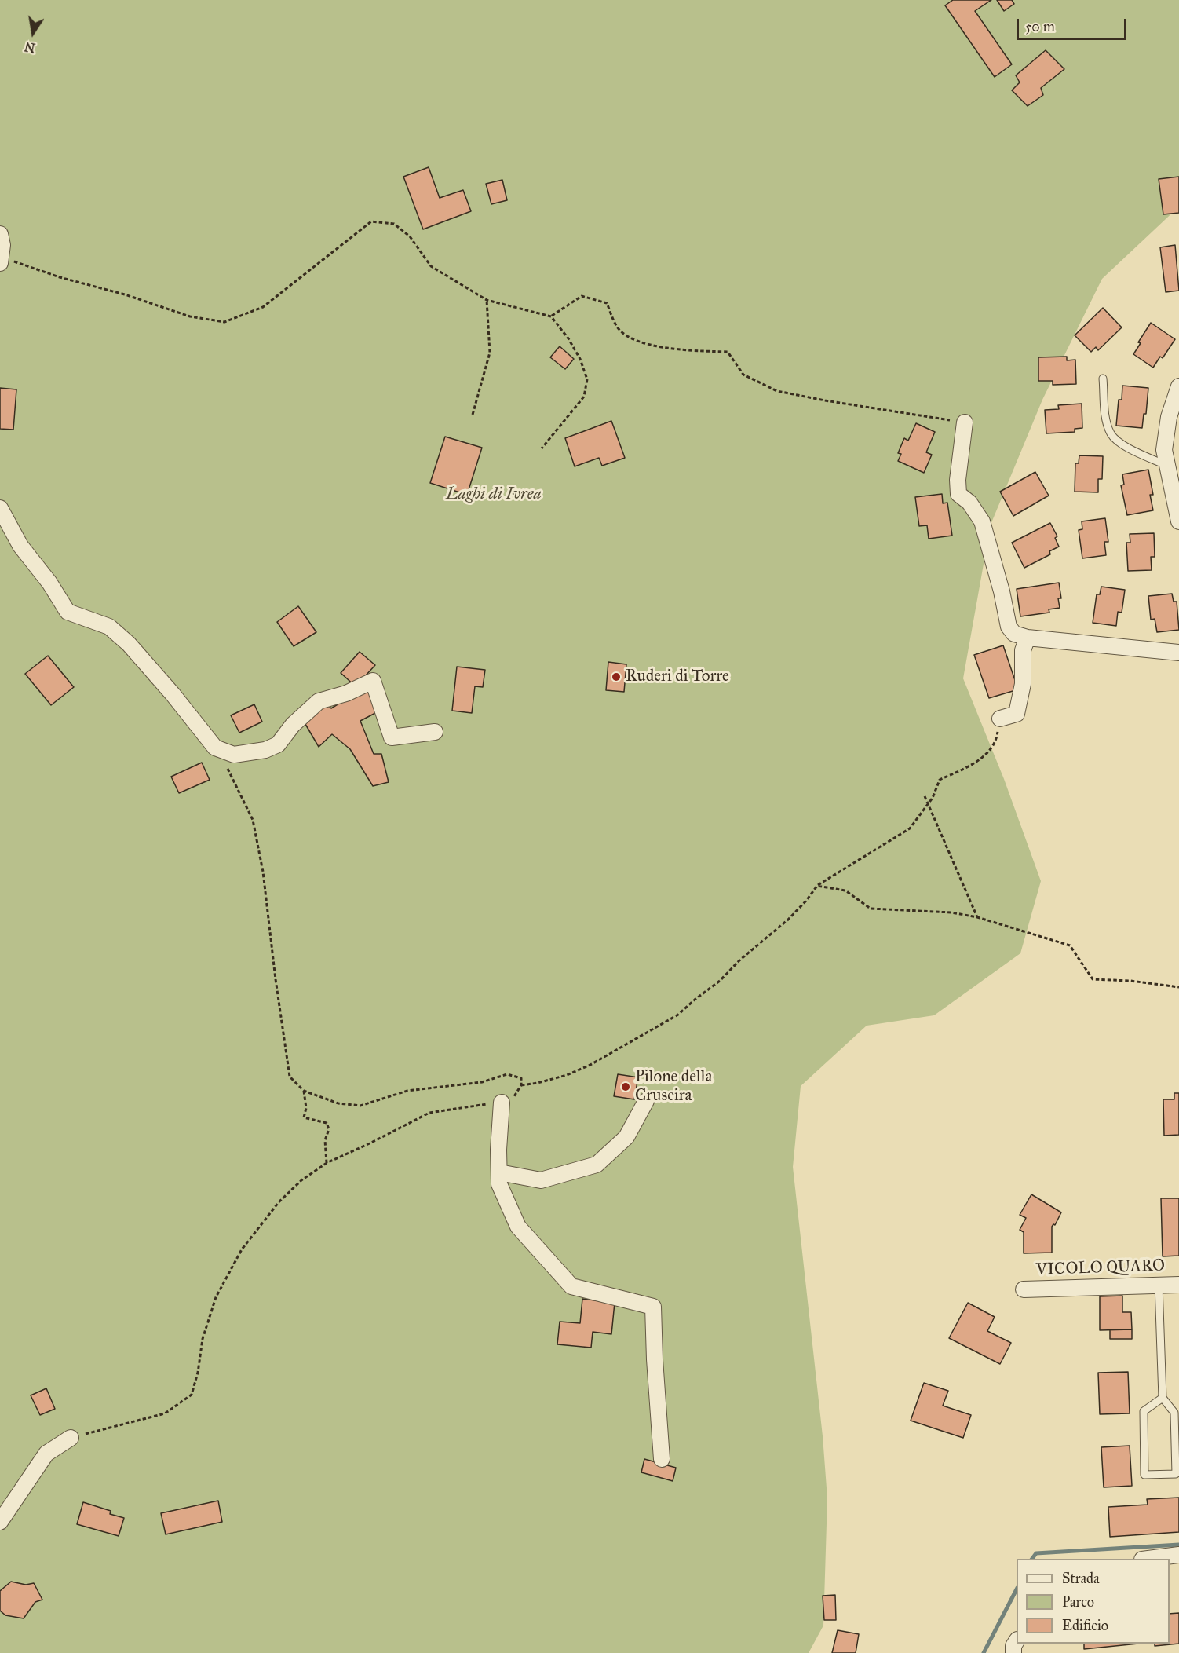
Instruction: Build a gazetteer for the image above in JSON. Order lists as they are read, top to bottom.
{
  "streets": {
    "street": ["VICOLO QUARO"]
  },
  "parks": ["Laghi di Ivrea"],
  "places": ["Ruderi di Torre", "Pilone della Cruseira"],
  "legend": ["Strada", "Parco", "Edificio"],
  "scale_bar": "50 m",
  "north": "bottom"
}
